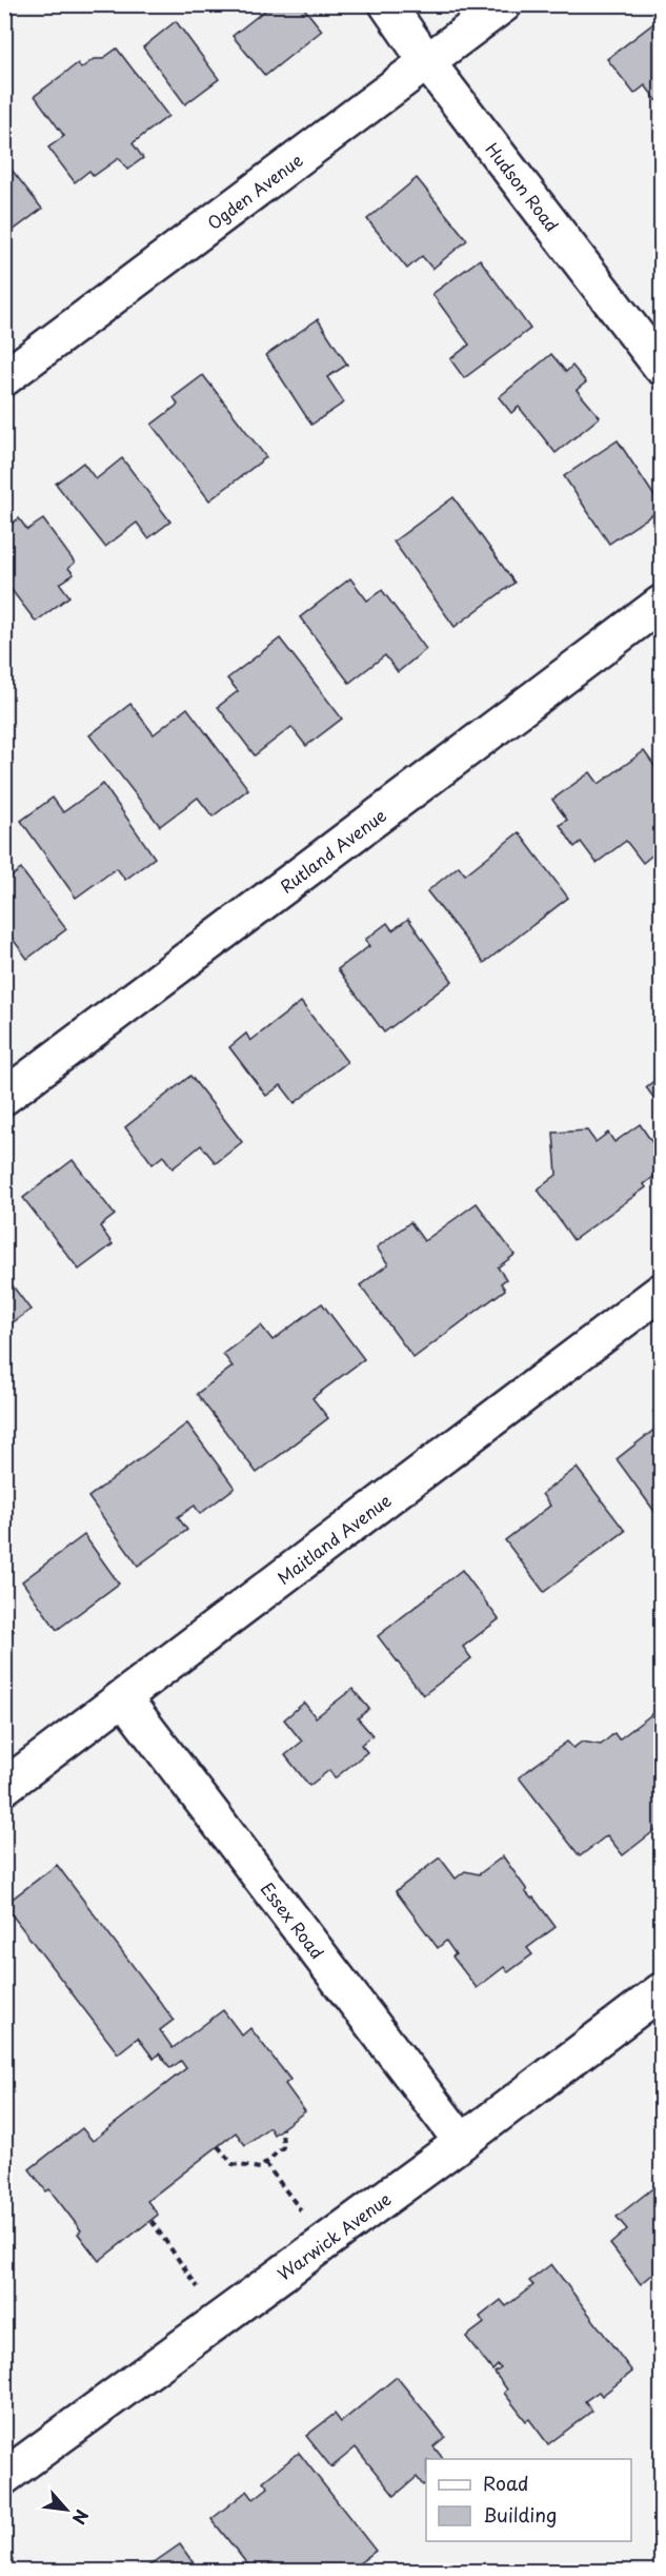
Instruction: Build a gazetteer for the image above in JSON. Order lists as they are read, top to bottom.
{
  "streets": {
    "street": [
      "Hudson Road",
      "Ogden Avenue",
      "Rutland Avenue",
      "Maitland Avenue",
      "Essex Road",
      "Warwick Avenue"
    ]
  },
  "crossings": [
    ["Hudson Road", "Ogden Avenue"],
    ["Maitland Avenue", "Essex Road"],
    ["Essex Road", "Warwick Avenue"]
  ],
  "legend": ["Road", "Building"],
  "north": "bottom right"
}
